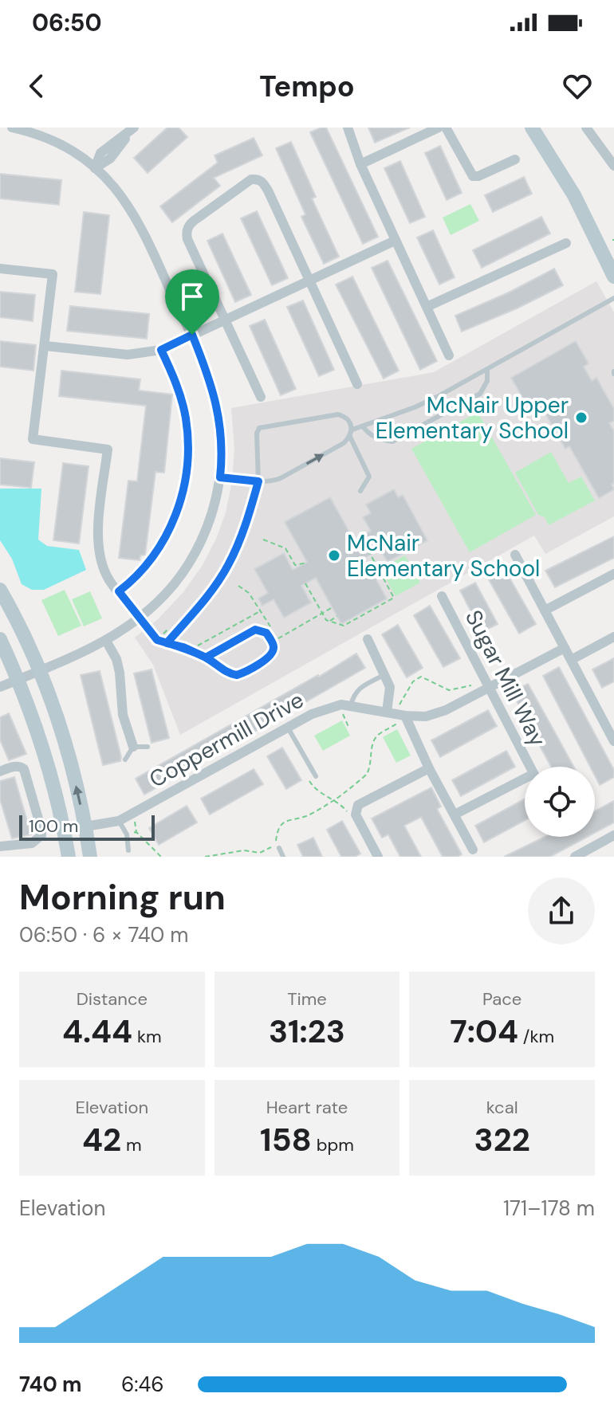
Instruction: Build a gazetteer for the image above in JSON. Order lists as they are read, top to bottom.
{
  "streets": {
    "street": ["Sugar Mill Way", "Coppermill Drive"]
  },
  "crossings": [
    ["Sugar Mill Way", "Coppermill Drive"]
  ],
  "places": ["McNair Upper Elementary School", "McNair Elementary School"],
  "scale_bar": "100 m",
  "page": {
    "status": "06:50",
    "header": "Tempo",
    "scale": "100 m",
    "heading": ["Morning run", "06:50 · 6 × 740 m"],
    "stats": [
      ["Distance", "4.44 km"],
      ["Time", "31:23"],
      ["Pace", "7:04 /km"],
      ["Elevation", "42 m"],
      ["Heart rate", "158 bpm"],
      ["kcal", "322"]
    ],
    "chart": ["Elevation", "171–178 m"],
    "list": [
      {
        "name": "740 m",
        "note": "6:46"
      }
    ]
  }
}
